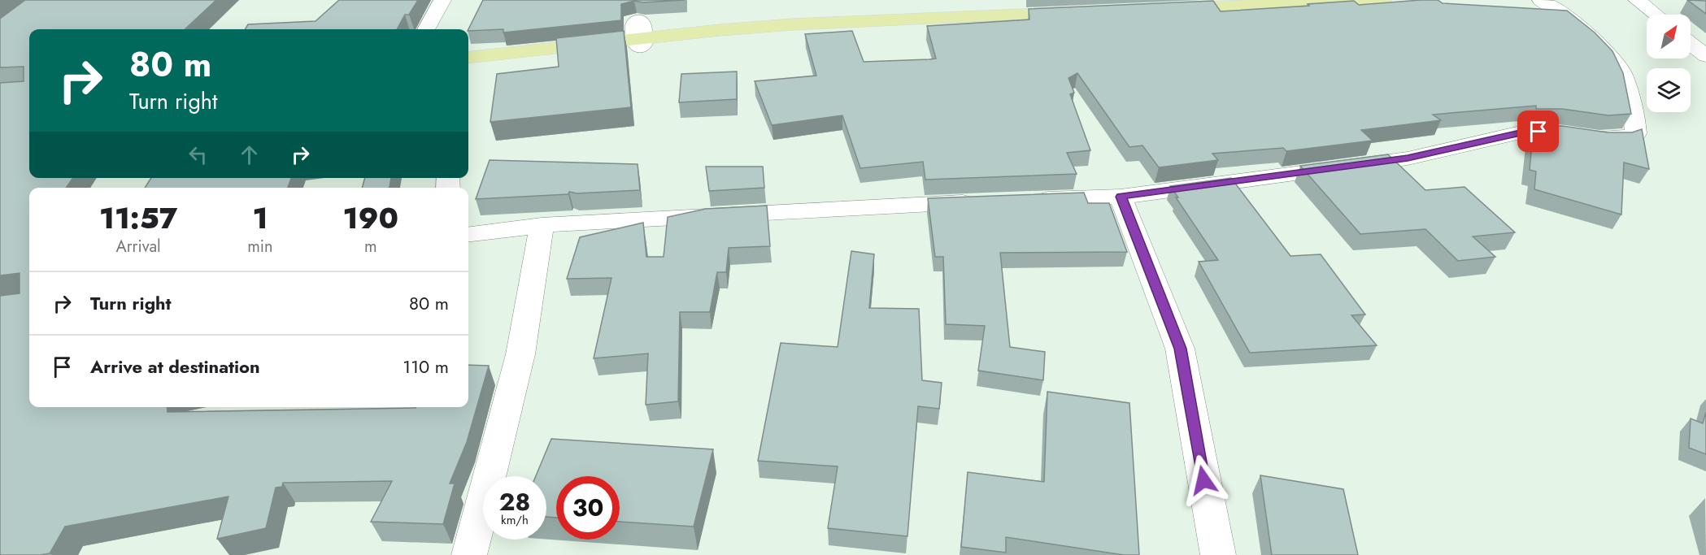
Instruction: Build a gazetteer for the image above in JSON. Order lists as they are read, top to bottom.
{
  "north": "top right",
  "page": {
    "turn": ["80 m", "Turn right"],
    "eta": [
      "11:57",
      "Arrival",
      "1",
      "min",
      "190",
      "m"
    ],
    "list": [
      {
        "name": "Turn right",
        "value": "80 m"
      },
      {
        "name": "Arrive at destination",
        "value": "110 m"
      }
    ],
    "speed": "28 km/h",
    "limit": "30"
  }
}
